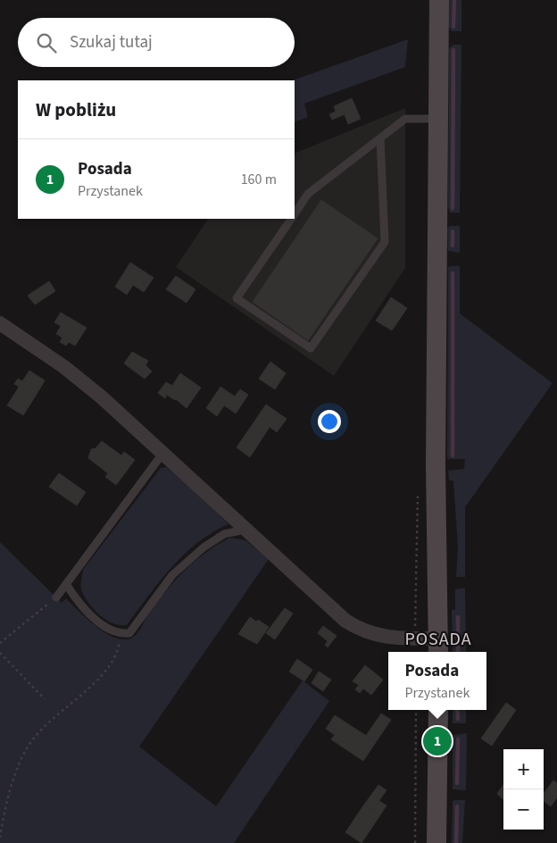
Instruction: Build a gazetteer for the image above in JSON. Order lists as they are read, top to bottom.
{
  "districts": ["POSADA"],
  "page": {
    "search": "Szukaj tutaj",
    "heading": "W pobliżu",
    "list": [
      {
        "mark": "1",
        "name": "Posada",
        "note": "Przystanek",
        "value": "160 m"
      }
    ],
    "popup": ["Posada", "Przystanek"],
    "pins": "1",
    "map_buttons": ["+", "−"]
  }
}
